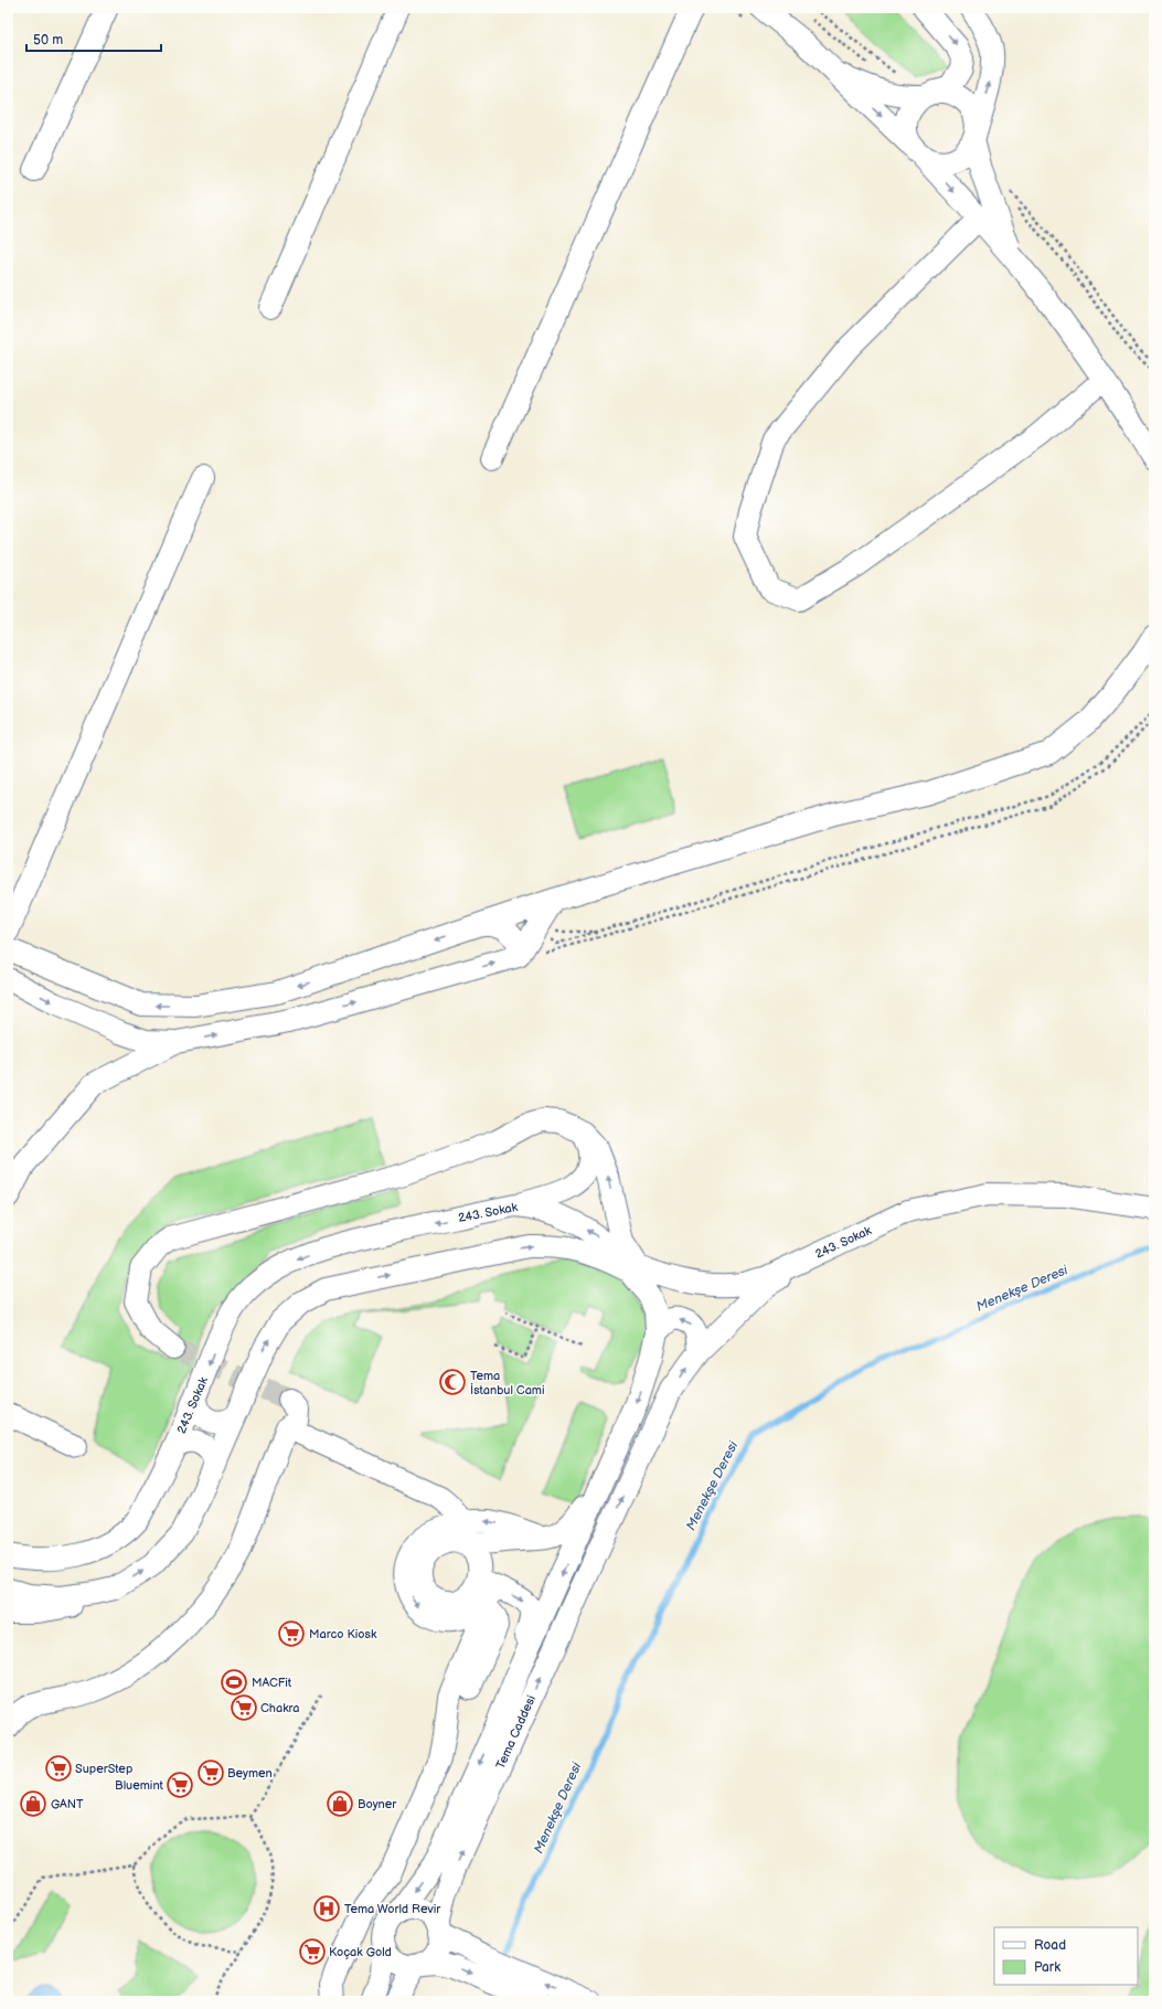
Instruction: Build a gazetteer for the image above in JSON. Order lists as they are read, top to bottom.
{
  "streets": {
    "street": ["243. Sokak", "Tema Caddesi"]
  },
  "crossings": [
    ["243. Sokak", "Tema Caddesi"]
  ],
  "water": ["Menekşe Deresi"],
  "places": {
    "mosque": ["Tema İstanbul Cami"],
    "supermarket": [
      "Marco Kiosk",
      "Chakra",
      "SuperStep",
      "Beymen",
      "Bluemint",
      "Koçak Gold"
    ],
    "sports": ["MACFit"],
    "shop": ["GANT", "Boyner"],
    "hospital": ["Tema World Revir"]
  },
  "legend": ["Road", "Park"],
  "scale_bar": "50 m"
}
